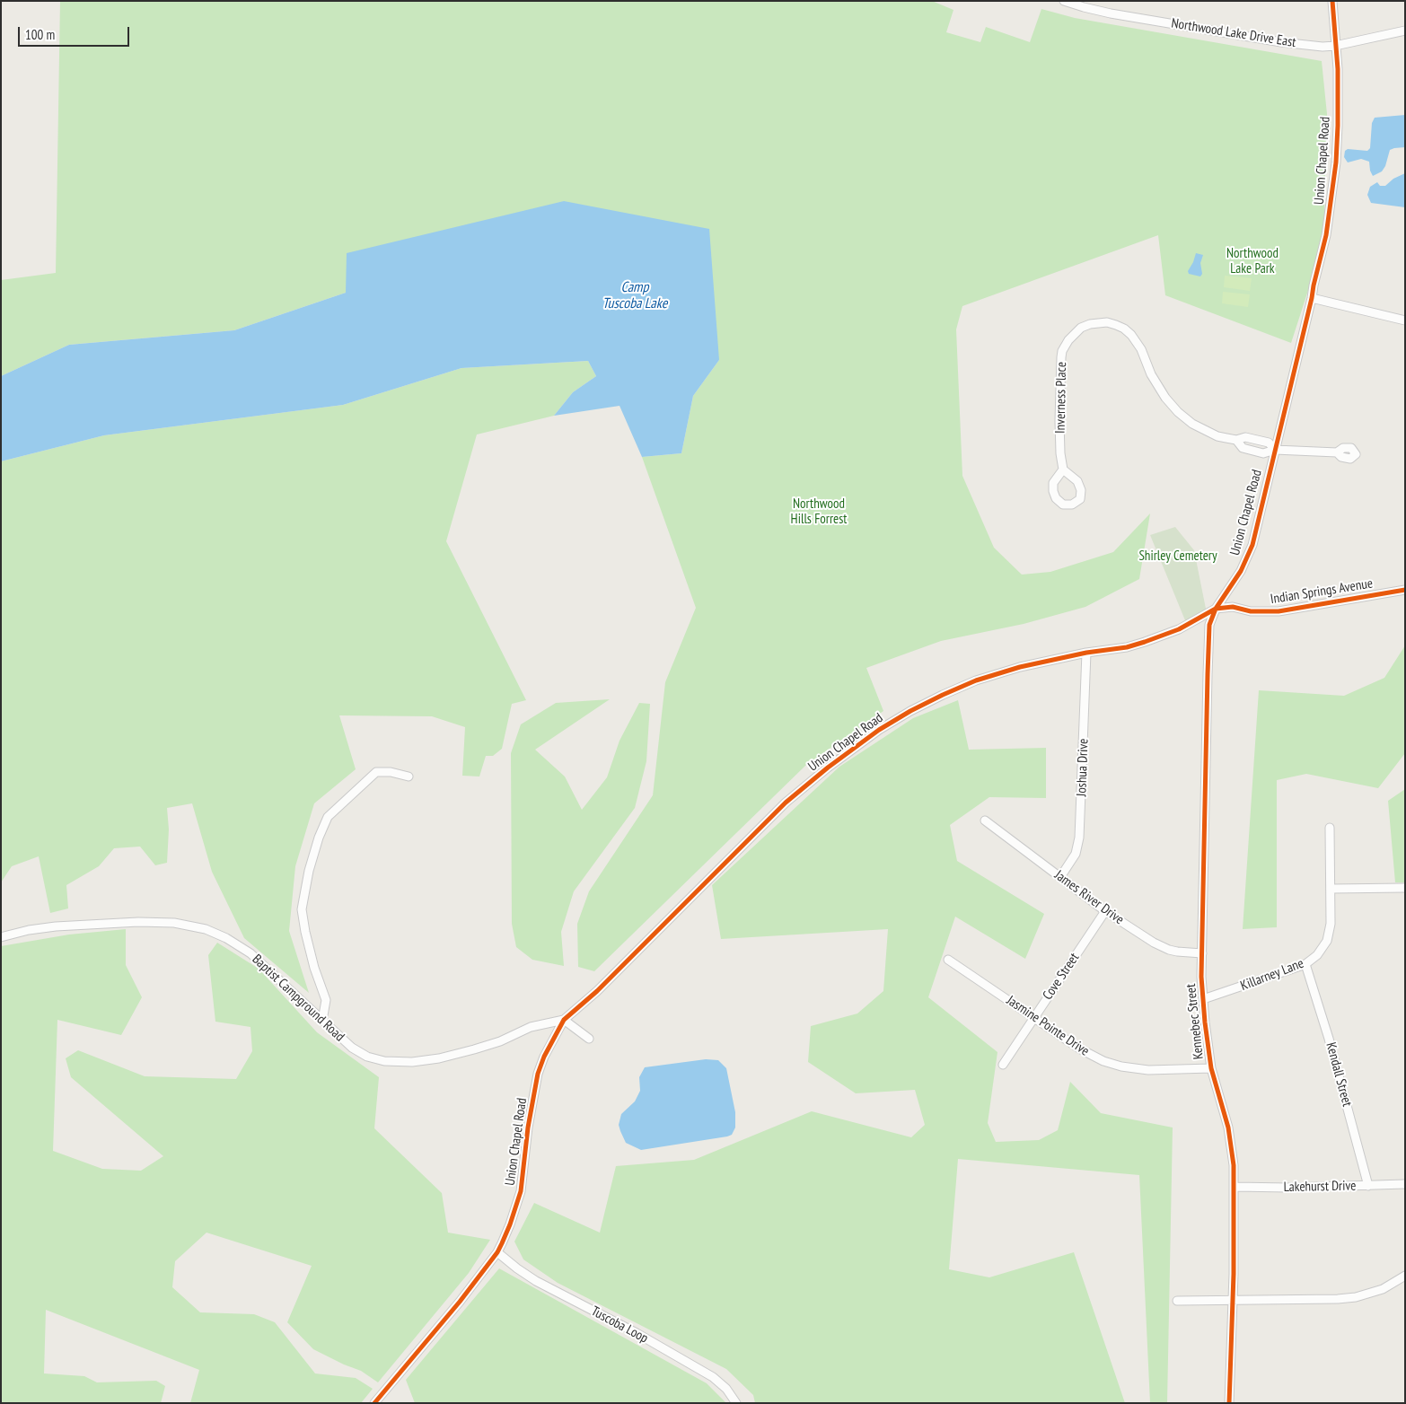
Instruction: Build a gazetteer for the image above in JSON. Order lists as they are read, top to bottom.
{
  "streets": {
    "street": [
      "Northwood Lake Drive East",
      "Union Chapel Road",
      "Inverness Place",
      "Indian Springs Avenue",
      "Joshua Drive",
      "James River Drive",
      "Killarney Lane",
      "Cove Street",
      "Baptist Campground Road",
      "Kennebec Street",
      "Jasmine Pointe Drive",
      "Kendall Street",
      "Lakehurst Drive",
      "Tuscoba Loop"
    ]
  },
  "crossings": [
    ["Northwood Lake Drive East", "Union Chapel Road"],
    ["Union Chapel Road", "Inverness Place"],
    ["Union Chapel Road", "Indian Springs Avenue"],
    ["Union Chapel Road", "Joshua Drive"],
    ["Union Chapel Road", "Baptist Campground Road"],
    ["Union Chapel Road", "Kennebec Street"],
    ["Union Chapel Road", "Tuscoba Loop"],
    ["Indian Springs Avenue", "Kennebec Street"],
    ["Joshua Drive", "James River Drive"],
    ["James River Drive", "Cove Street"],
    ["James River Drive", "Kennebec Street"],
    ["Killarney Lane", "Kennebec Street"],
    ["Killarney Lane", "Kendall Street"],
    ["Cove Street", "Jasmine Pointe Drive"],
    ["Kennebec Street", "Jasmine Pointe Drive"],
    ["Kennebec Street", "Lakehurst Drive"],
    ["Kendall Street", "Lakehurst Drive"]
  ],
  "water": ["Camp Tuscoba Lake"],
  "parks": ["Northwood Lake Park", "Northwood Hills Forrest", "Shirley Cemetery"],
  "scale_bar": "100 m"
}
